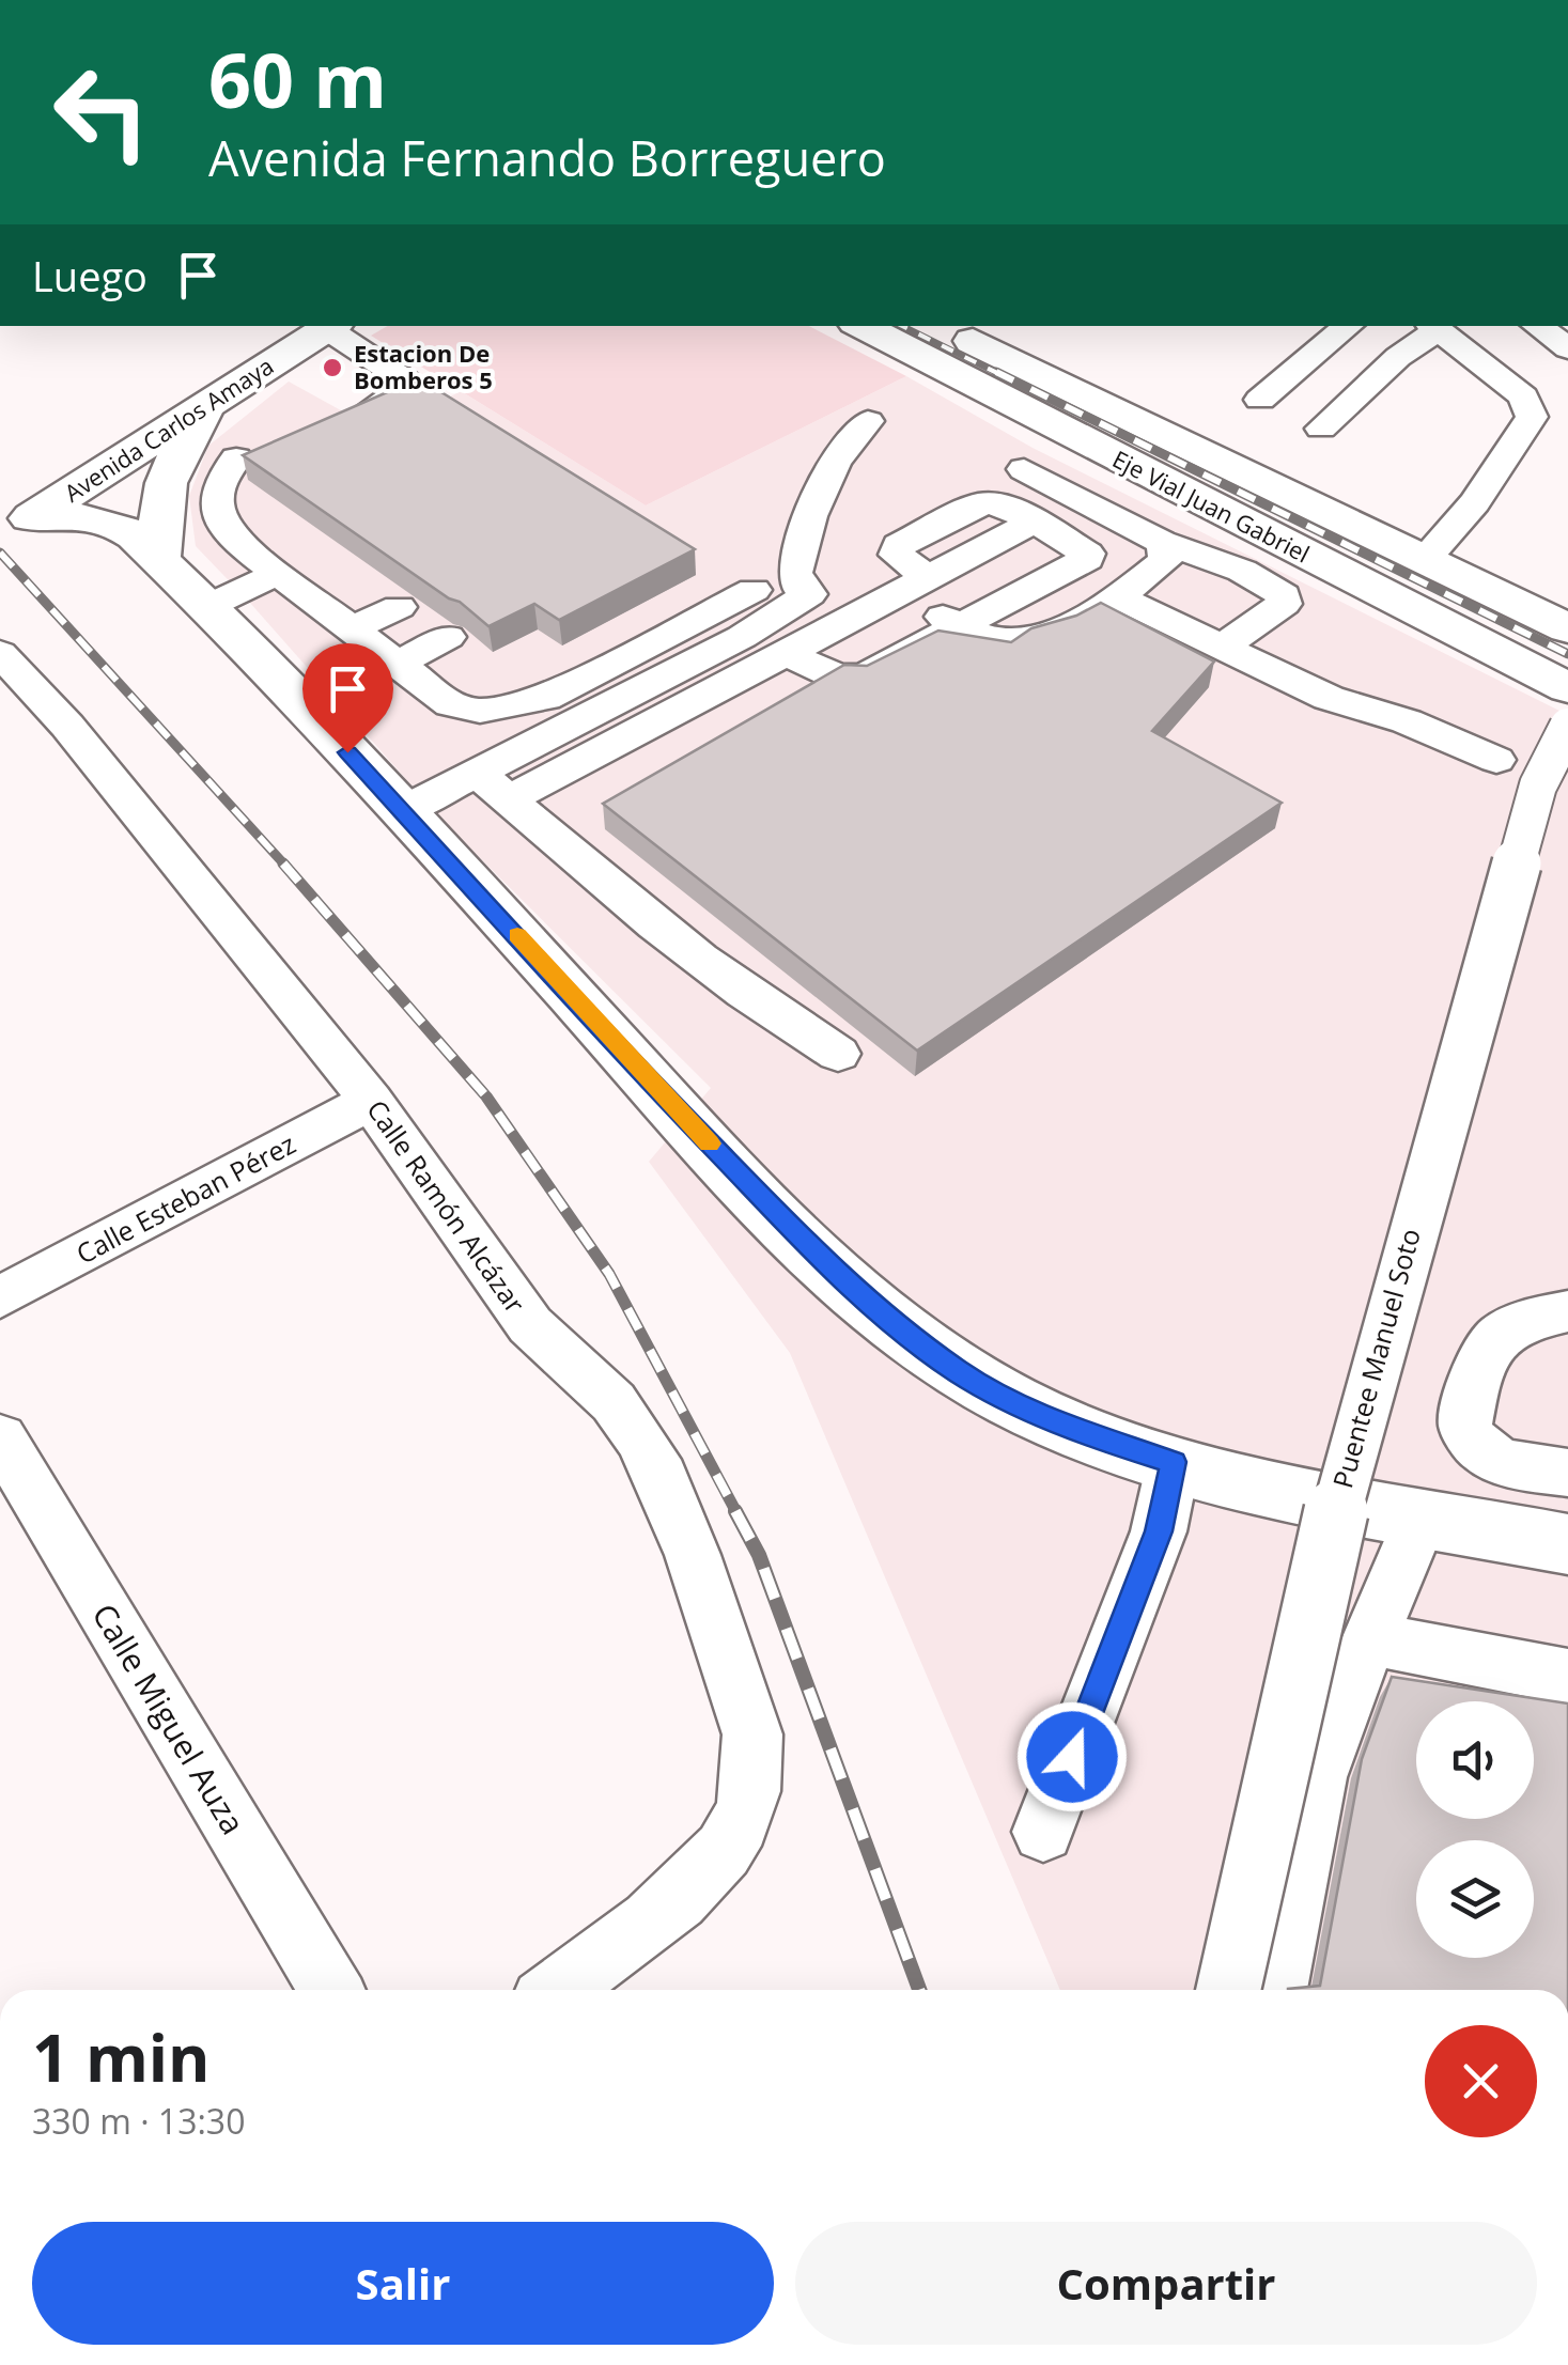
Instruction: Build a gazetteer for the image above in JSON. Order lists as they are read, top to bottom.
{
  "streets": {
    "main road": ["Avenida Carlos Amaya", "Eje Vial Juan Gabriel"],
    "street": [
      "Calle Esteban Pérez",
      "Calle Ramón Alcázar",
      "Puentee Manuel Soto",
      "Calle Miguel Auza"
    ]
  },
  "crossings": [
    ["Calle Esteban Pérez", "Calle Ramón Alcázar"]
  ],
  "places": ["Estacion De Bomberos 5"],
  "page": {
    "turn": ["60 m", "Avenida Fernando Borreguero"],
    "then": "Luego",
    "heading": ["1 min", "330 m · 13:30"],
    "buttons": ["Salir", "Compartir"]
  }
}
